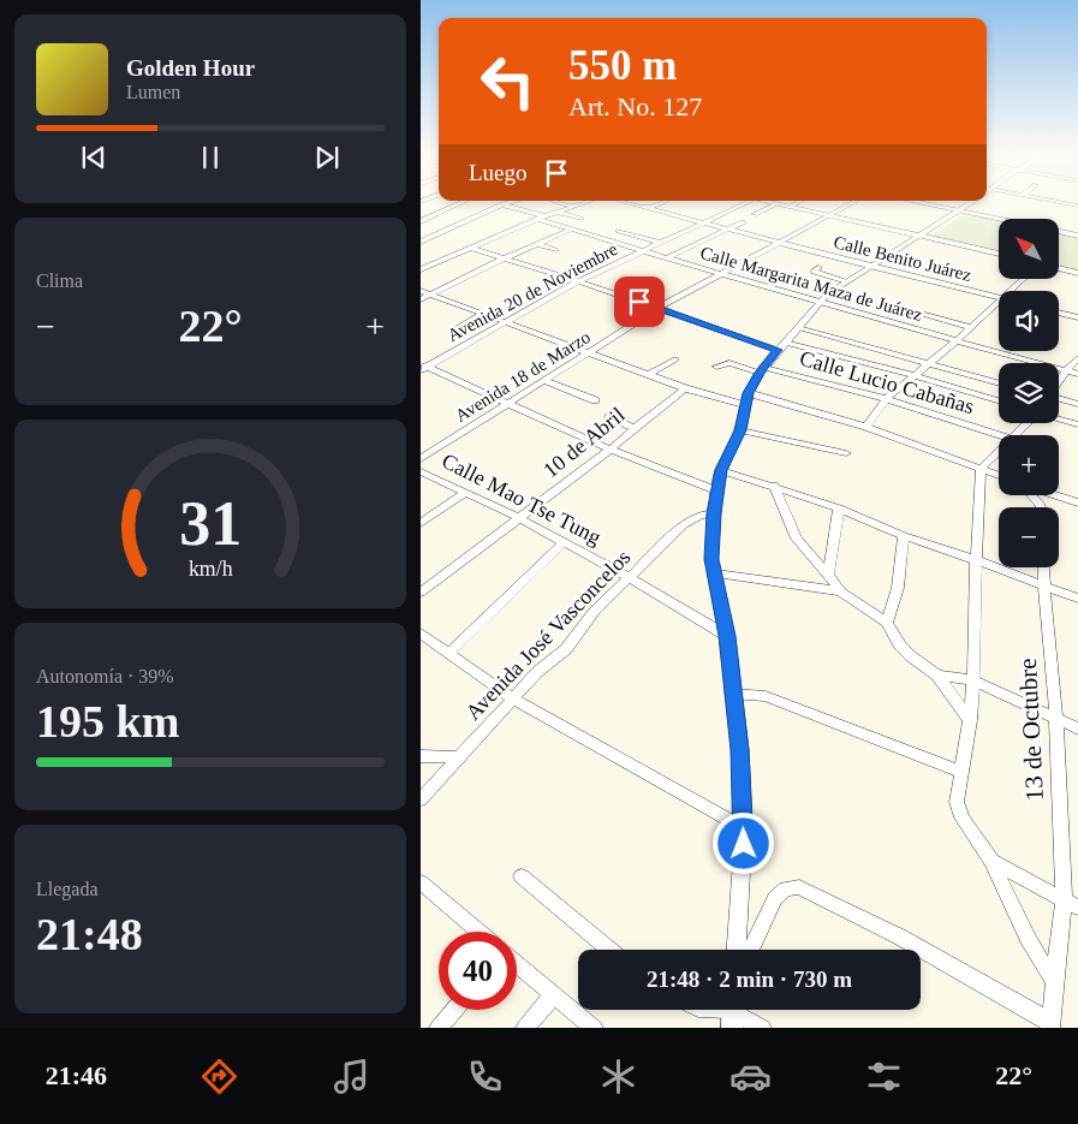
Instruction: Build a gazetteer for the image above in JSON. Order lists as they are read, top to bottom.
{
  "streets": {
    "street": [
      "Calle Benito Juárez",
      "Calle Margarita Maza de Juárez",
      "Avenida 20 de Noviembre",
      "Avenida 18 de Marzo",
      "Calle Lucio Cabañas",
      "10 de Abril",
      "Calle Mao Tse Tung",
      "Avenida José Vasconcelos",
      "13 de Octubre"
    ]
  },
  "crossings": [
    ["Calle Benito Juárez", "Avenida 20 de Noviembre"],
    ["Calle Benito Juárez", "Avenida 18 de Marzo"],
    ["Calle Margarita Maza de Juárez", "Avenida 20 de Noviembre"],
    ["Calle Margarita Maza de Juárez", "Avenida 18 de Marzo"],
    ["10 de Abril", "Calle Mao Tse Tung"],
    ["Calle Mao Tse Tung", "Avenida José Vasconcelos"]
  ],
  "north": "top left",
  "page": {
    "turn": ["550 m", "Art. No. 127"],
    "song": ["Golden Hour", "Lumen"],
    "then": "Luego",
    "tile": [
      "Clima",
      ["Autonomía · 39%", "195 km"],
      ["Llegada", "21:48"]
    ],
    "map_buttons": ["+", "−"],
    "heat": ["−", "22°", "+"],
    "limit": "40",
    "trip": "21:48 · 2 min · 730 m",
    "tabs": ["21:46", "22°"],
    "gauge": ["31", "km/h"]
  }
}
